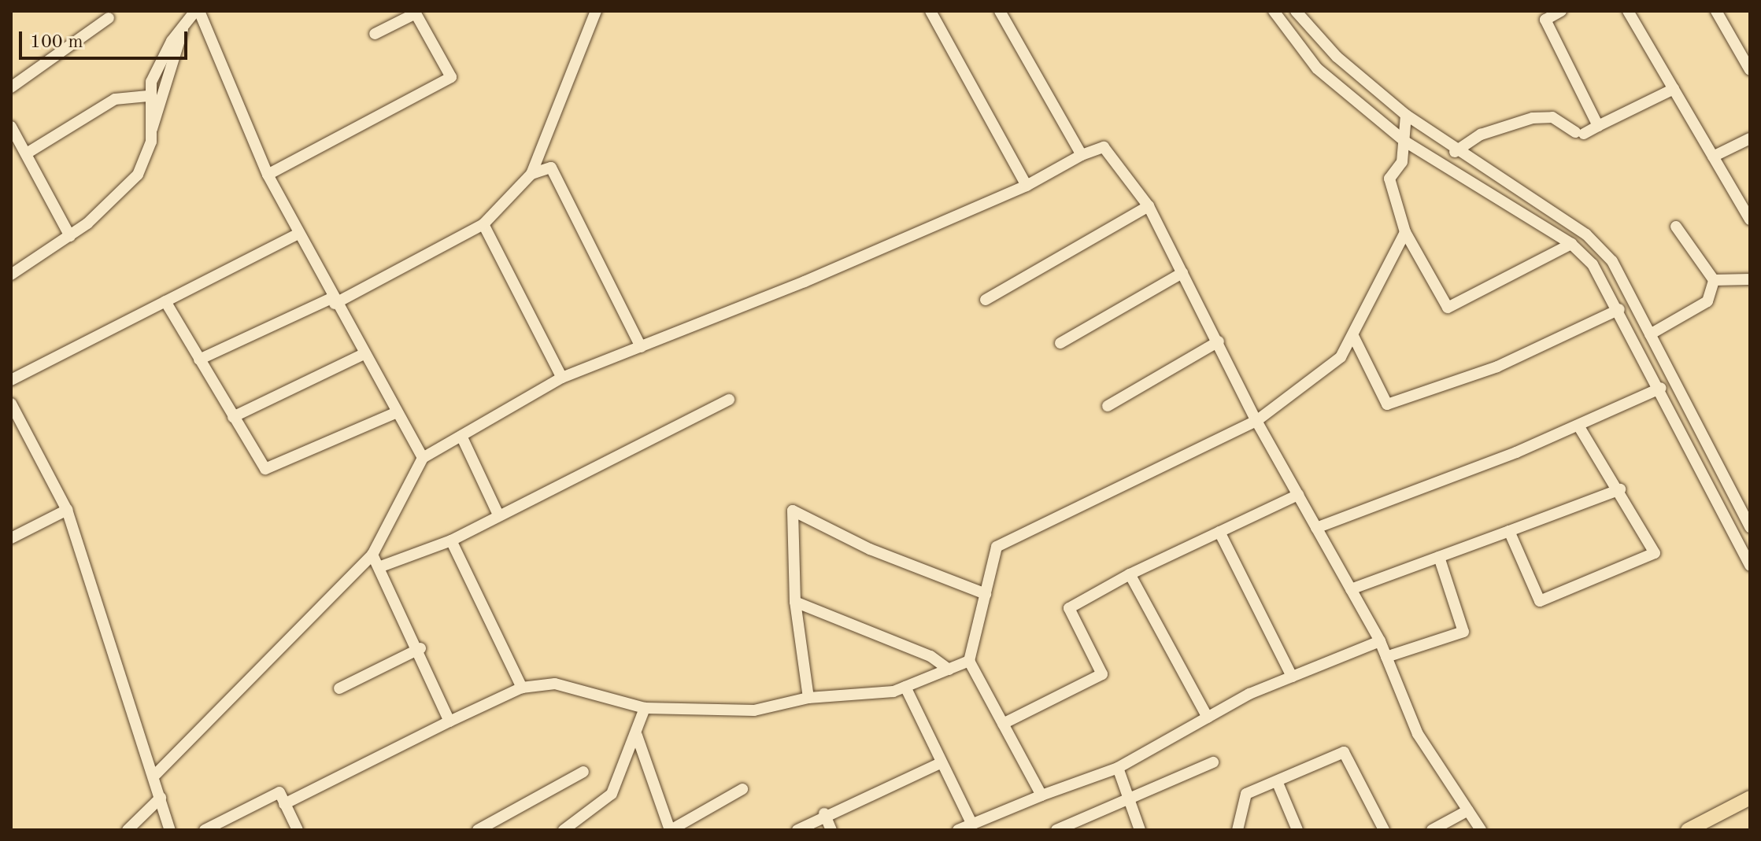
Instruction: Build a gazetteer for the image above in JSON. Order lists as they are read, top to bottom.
{
  "scale_bar": "100 m"
}
